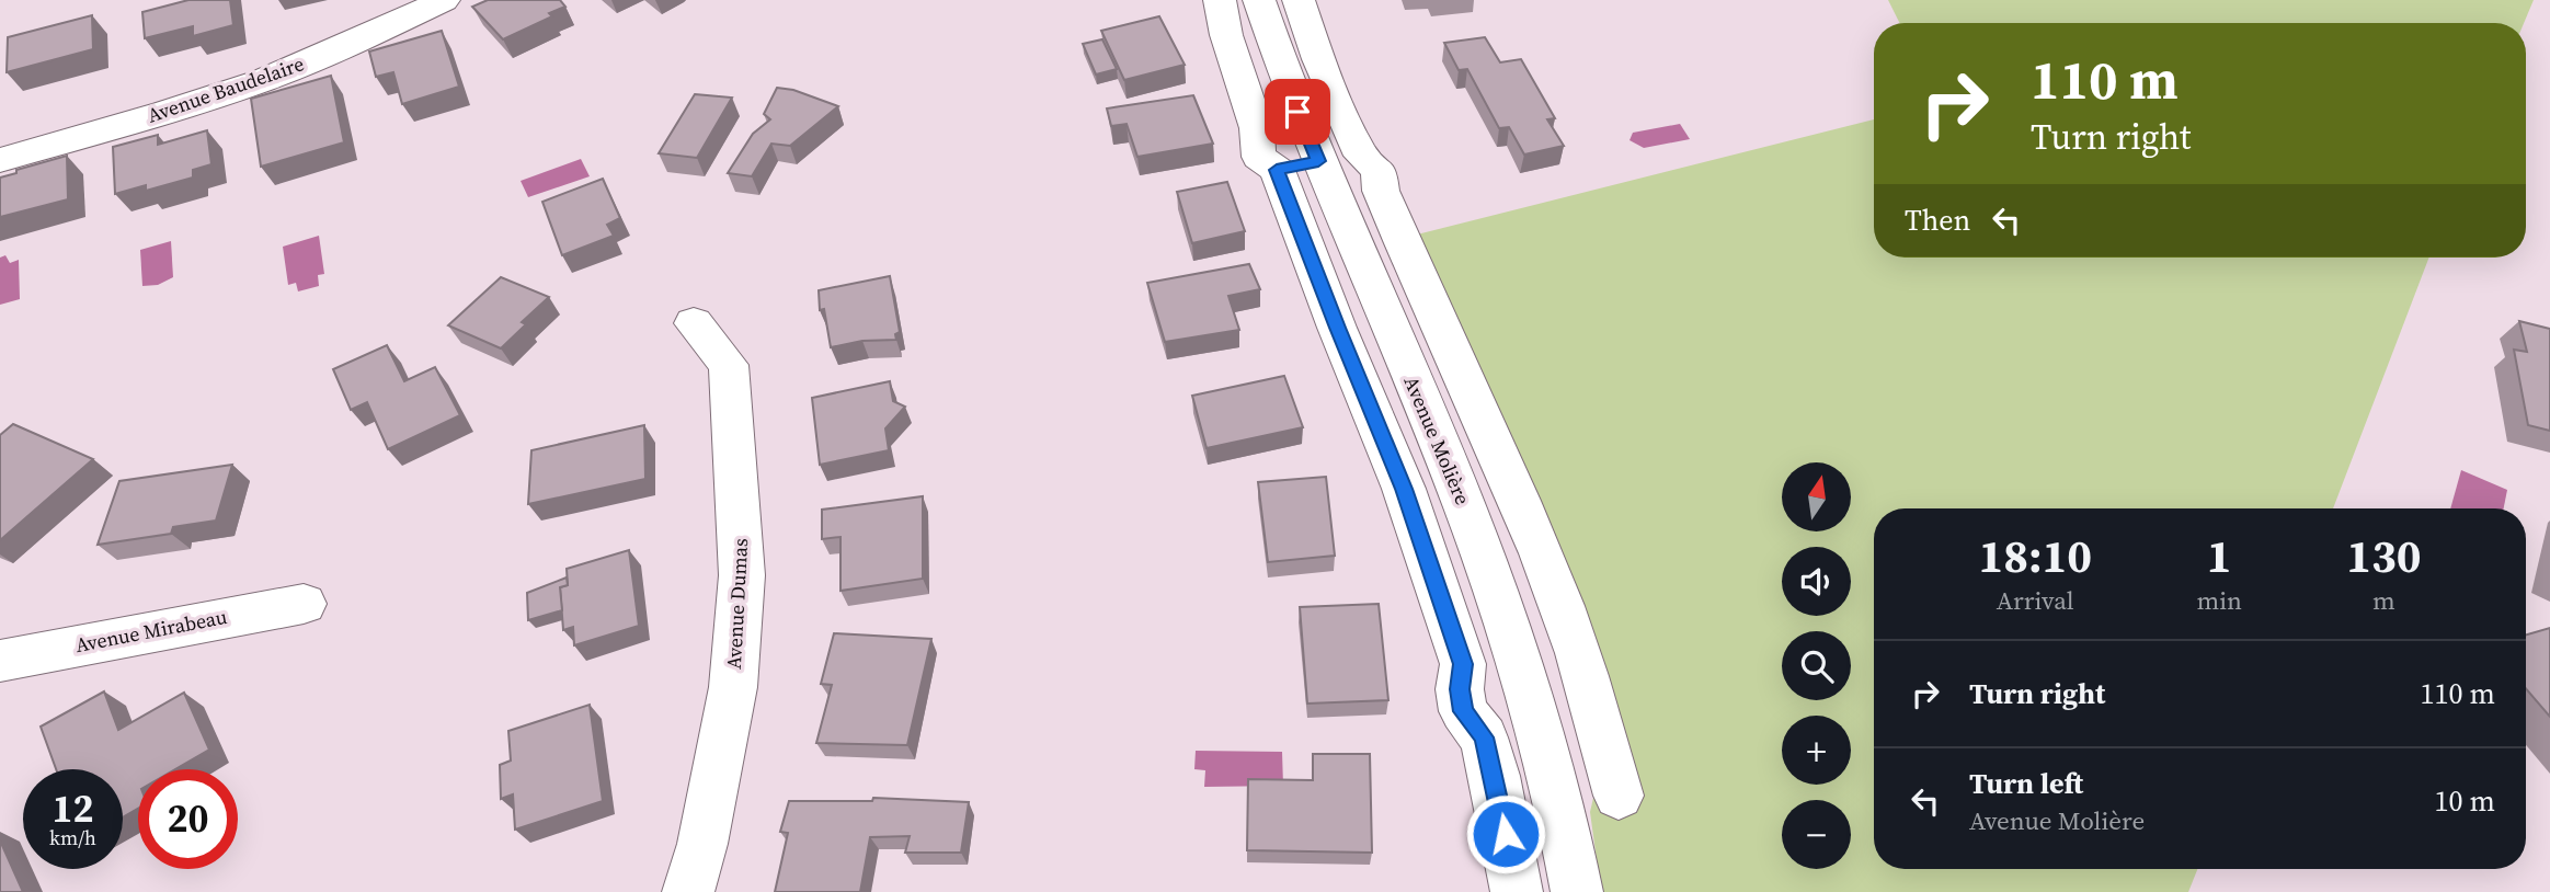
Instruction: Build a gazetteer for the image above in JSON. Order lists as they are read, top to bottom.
{
  "streets": {
    "street": [
      "Avenue Baudelaire",
      "Avenue Molière",
      "Avenue Dumas",
      "Avenue Mirabeau"
    ]
  },
  "north": "top",
  "page": {
    "turn": ["110 m", "Turn right"],
    "then": "Then",
    "map_buttons": ["+", "−"],
    "eta": [
      "18:10",
      "Arrival",
      "1",
      "min",
      "130",
      "m"
    ],
    "list": [
      {
        "name": "Turn right",
        "value": "110 m"
      },
      {
        "name": "Turn left",
        "note": "Avenue Molière",
        "value": "10 m"
      }
    ],
    "speed": "12 km/h",
    "limit": "20"
  }
}
